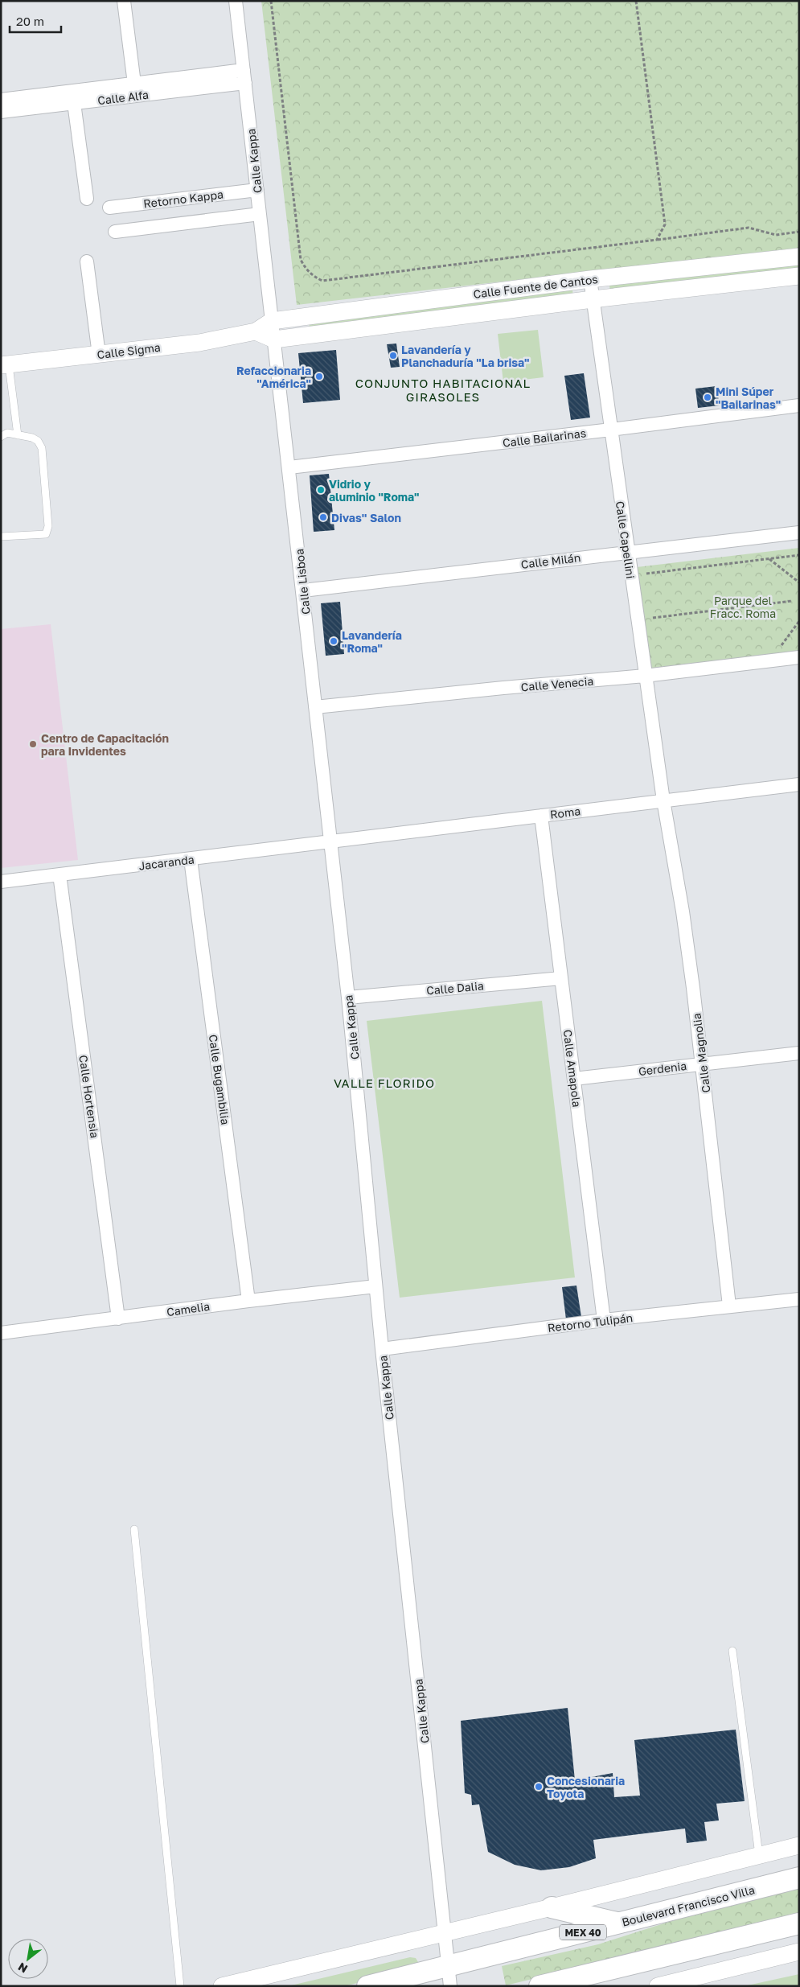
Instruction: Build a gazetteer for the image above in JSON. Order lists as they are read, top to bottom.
{
  "streets": {
    "main road": ["Boulevard Francisco Villa", "MEX 40"],
    "street": [
      "Calle Alfa",
      "Calle Kappa",
      "Retorno Kappa",
      "Calle Fuente de Cantos",
      "Calle Sigma",
      "Calle Bailarinas",
      "Calle Capellini",
      "Calle Milán",
      "Calle Lisboa",
      "Calle Venecia",
      "Roma",
      "Jacaranda",
      "Calle Dalia",
      "Calle Magnolia",
      "Calle Amapola",
      "Gerdenia",
      "Calle Bugambilia",
      "Calle Hortensia",
      "Camelia",
      "Retorno Tulipán"
    ]
  },
  "crossings": [
    ["Calle Alfa", "Calle Kappa"],
    ["Calle Kappa", "Retorno Kappa"],
    ["Calle Kappa", "Calle Fuente de Cantos"],
    ["Calle Kappa", "Calle Lisboa"],
    ["Calle Kappa", "Roma"],
    ["Calle Kappa", "Jacaranda"],
    ["Calle Kappa", "Calle Dalia"],
    ["Calle Kappa", "Camelia"],
    ["Calle Kappa", "Retorno Tulipán"],
    ["Calle Kappa", "Boulevard Francisco Villa"],
    ["Calle Fuente de Cantos", "Calle Capellini"],
    ["Calle Fuente de Cantos", "Calle Lisboa"],
    ["Calle Bailarinas", "Calle Capellini"],
    ["Calle Bailarinas", "Calle Lisboa"],
    ["Calle Capellini", "Calle Milán"],
    ["Calle Capellini", "Calle Venecia"],
    ["Calle Capellini", "Roma"],
    ["Calle Capellini", "Calle Magnolia"],
    ["Calle Milán", "Calle Lisboa"],
    ["Calle Lisboa", "Calle Venecia"],
    ["Calle Lisboa", "Roma"],
    ["Calle Lisboa", "Jacaranda"],
    ["Roma", "Jacaranda"],
    ["Roma", "Calle Magnolia"],
    ["Roma", "Calle Amapola"],
    ["Jacaranda", "Calle Bugambilia"],
    ["Jacaranda", "Calle Hortensia"],
    ["Calle Dalia", "Calle Amapola"],
    ["Calle Magnolia", "Gerdenia"],
    ["Calle Magnolia", "Retorno Tulipán"],
    ["Calle Amapola", "Gerdenia"],
    ["Calle Amapola", "Retorno Tulipán"],
    ["Calle Bugambilia", "Camelia"],
    ["Calle Hortensia", "Camelia"]
  ],
  "districts": ["CONJUNTO HABITACIONAL GIRASOLES", "VALLE FLORIDO"],
  "parks": ["Parque del Fracc. Roma"],
  "places": [
    "Lavandería y Planchaduría \"La brisa\"",
    "Refaccionaria \"América\"",
    "Mini Súper \"Bailarinas\"",
    "Vidrio y aluminio \"Roma\"",
    "Divas'' Salon",
    "Lavandería \"Roma\"",
    "Centro de Capacitación para Invidentes",
    "Concesionaria Toyota"
  ],
  "scale_bar": "20 m",
  "north": "bottom left"
}
